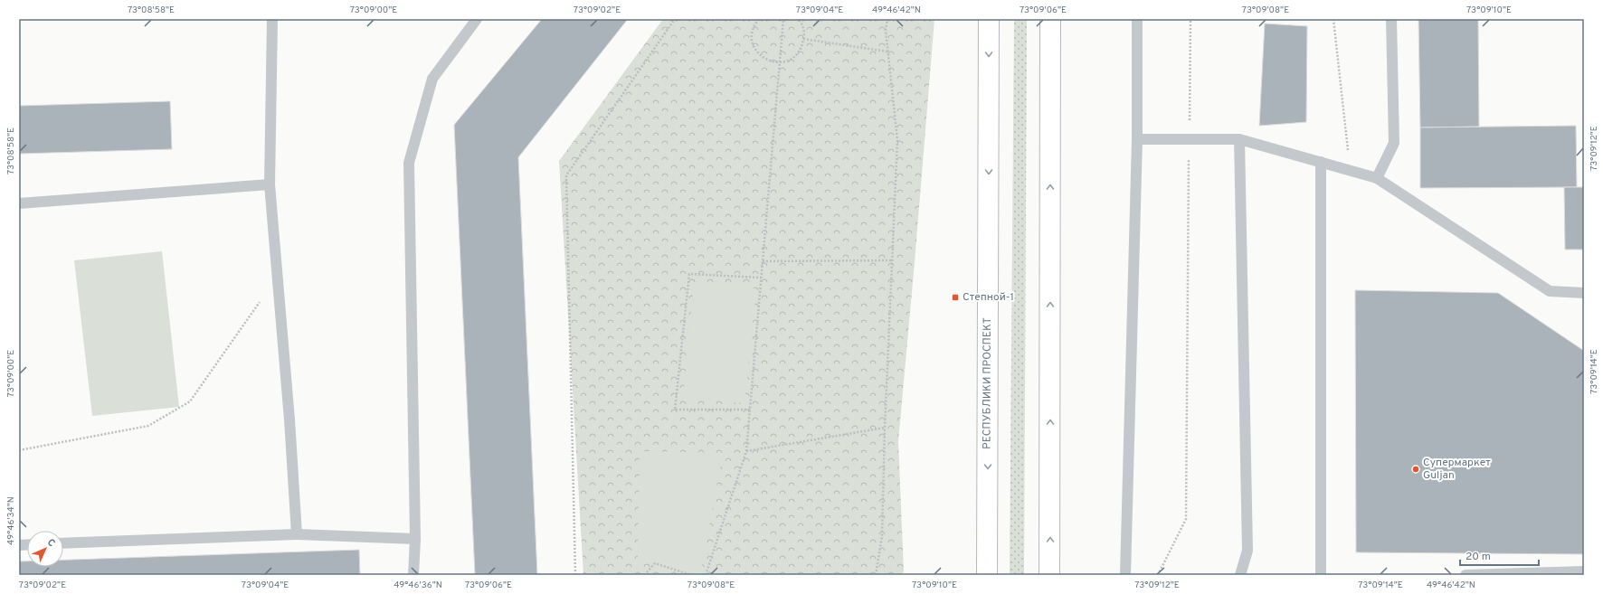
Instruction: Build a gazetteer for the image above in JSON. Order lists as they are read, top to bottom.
{
  "streets": {
    "highway": ["РЕСПУБЛИКИ ПРОСПЕКТ"]
  },
  "places": {
    "transit": ["Степной-1"],
    "other": ["Супермаркет Guljan"]
  },
  "scale_bar": "20 m",
  "north": "top right",
  "coordinates": [
    "73°08'58\"E",
    "73°09'00\"E",
    "73°09'02\"E",
    "73°09'04\"E",
    "49°46'42\"N",
    "73°09'06\"E",
    "73°09'08\"E",
    "73°09'10\"E",
    "73°09'12\"E",
    "73°09'14\"E",
    "49°46'34\"N",
    "49°46'36\"N"
  ]
}
